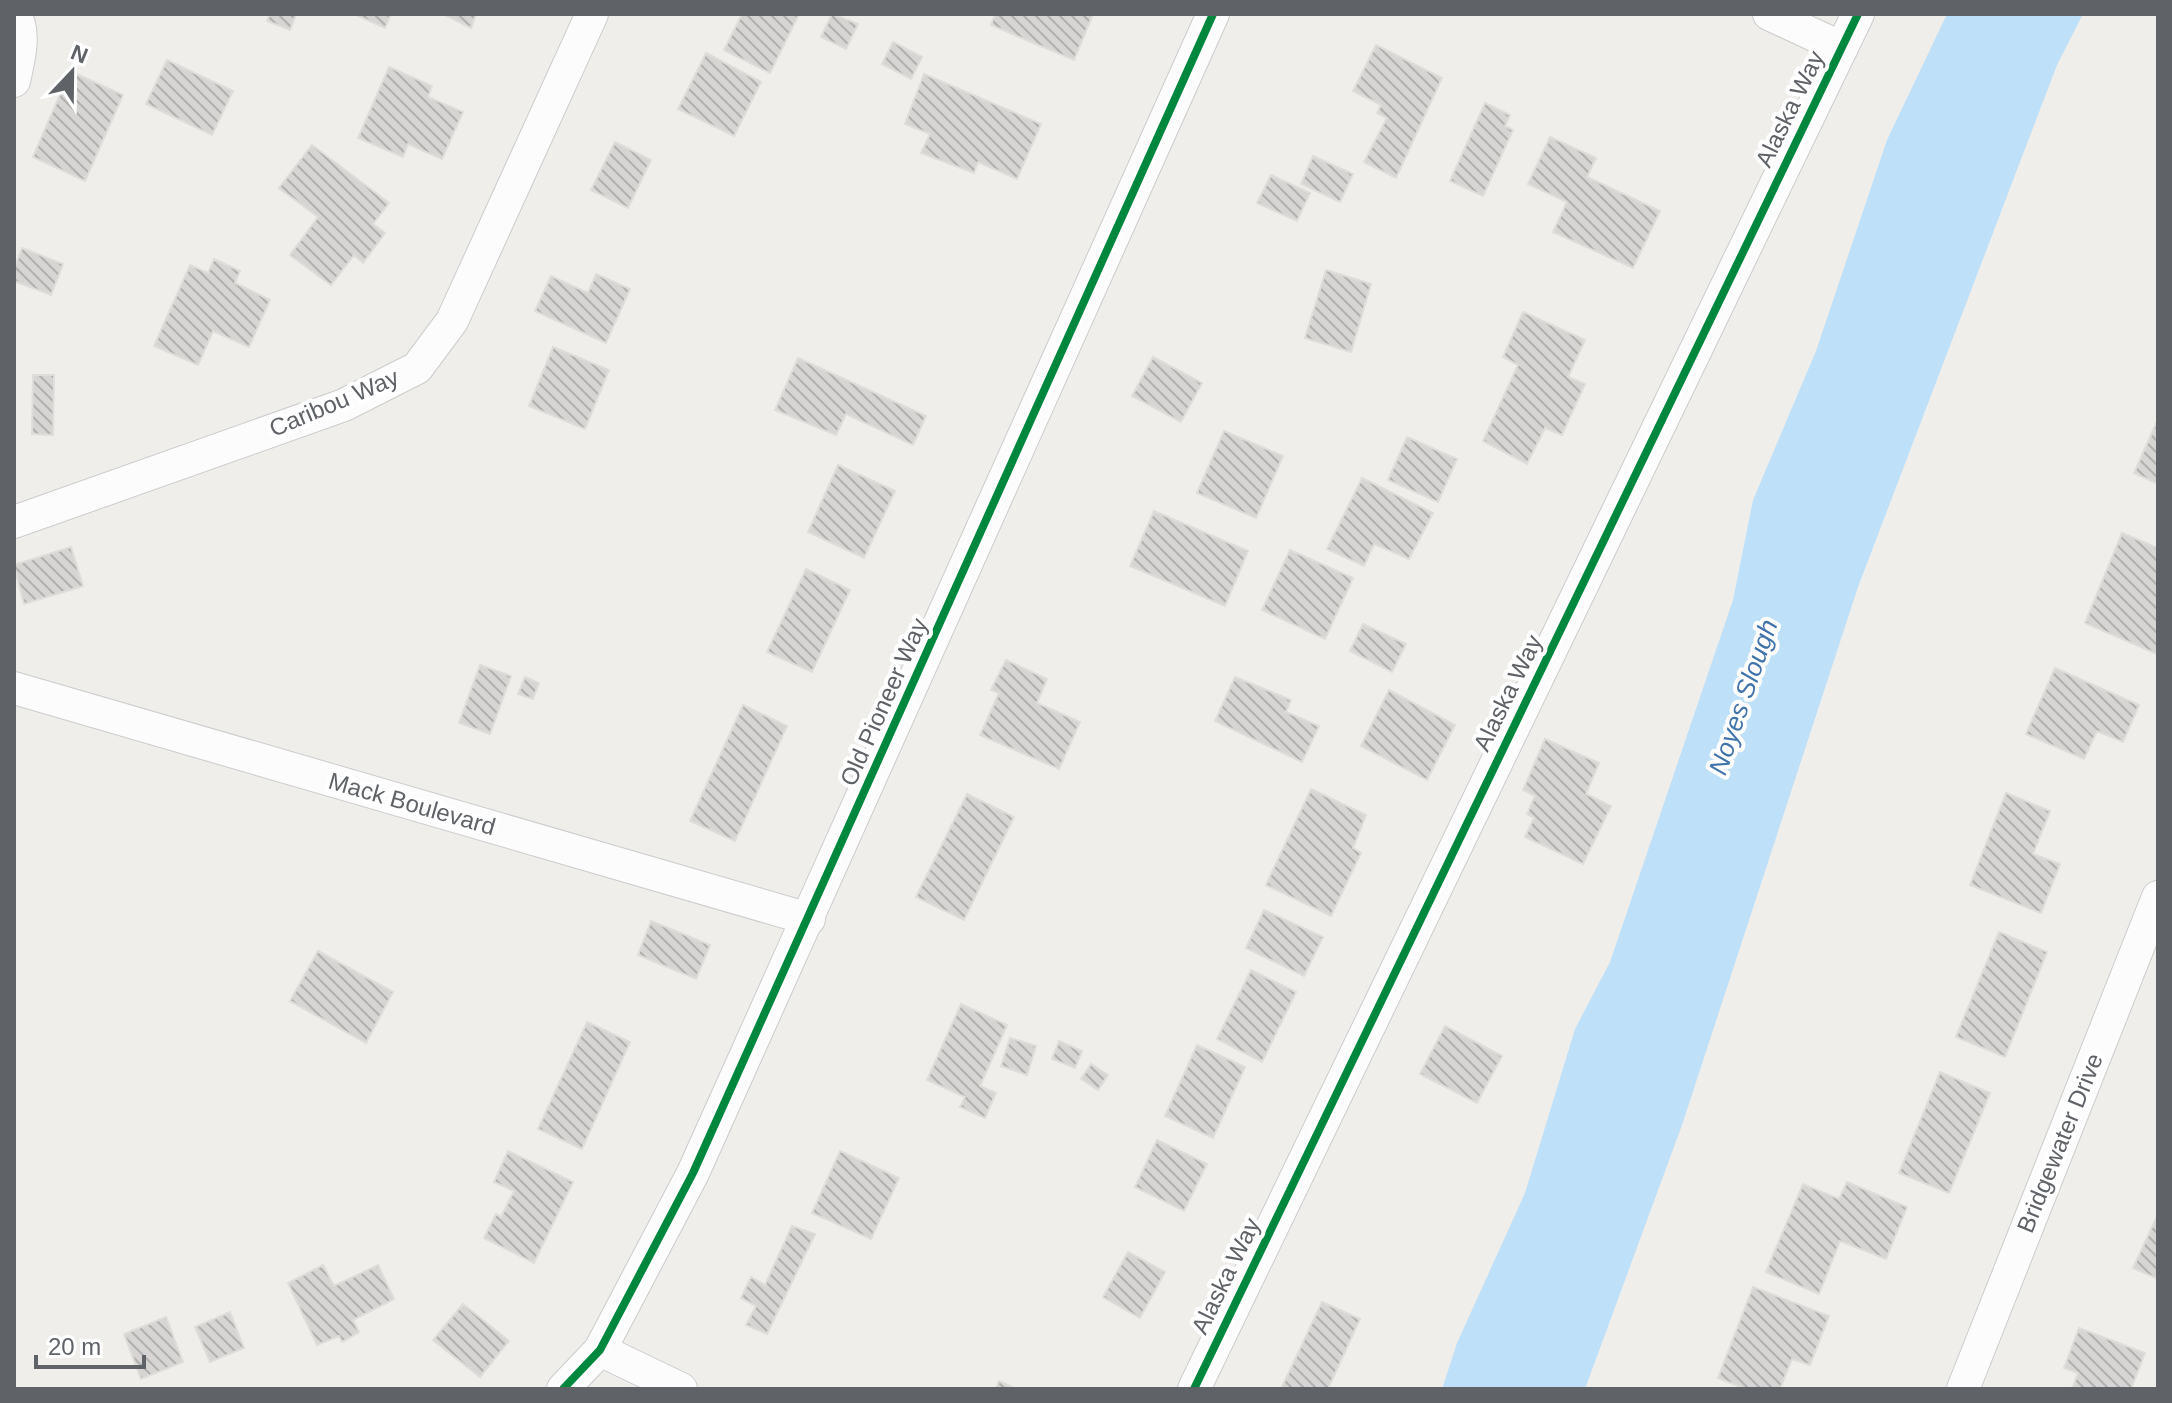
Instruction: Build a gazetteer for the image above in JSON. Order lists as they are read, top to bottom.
{
  "streets": {
    "street": [
      "Alaska Way",
      "Caribou Way",
      "Old Pioneer Way",
      "Mack Boulevard",
      "Bridgewater Drive"
    ]
  },
  "crossings": [
    ["Old Pioneer Way", "Mack Boulevard"]
  ],
  "water": ["Noyes Slough"],
  "scale_bar": "20 m",
  "north": "top"
}
